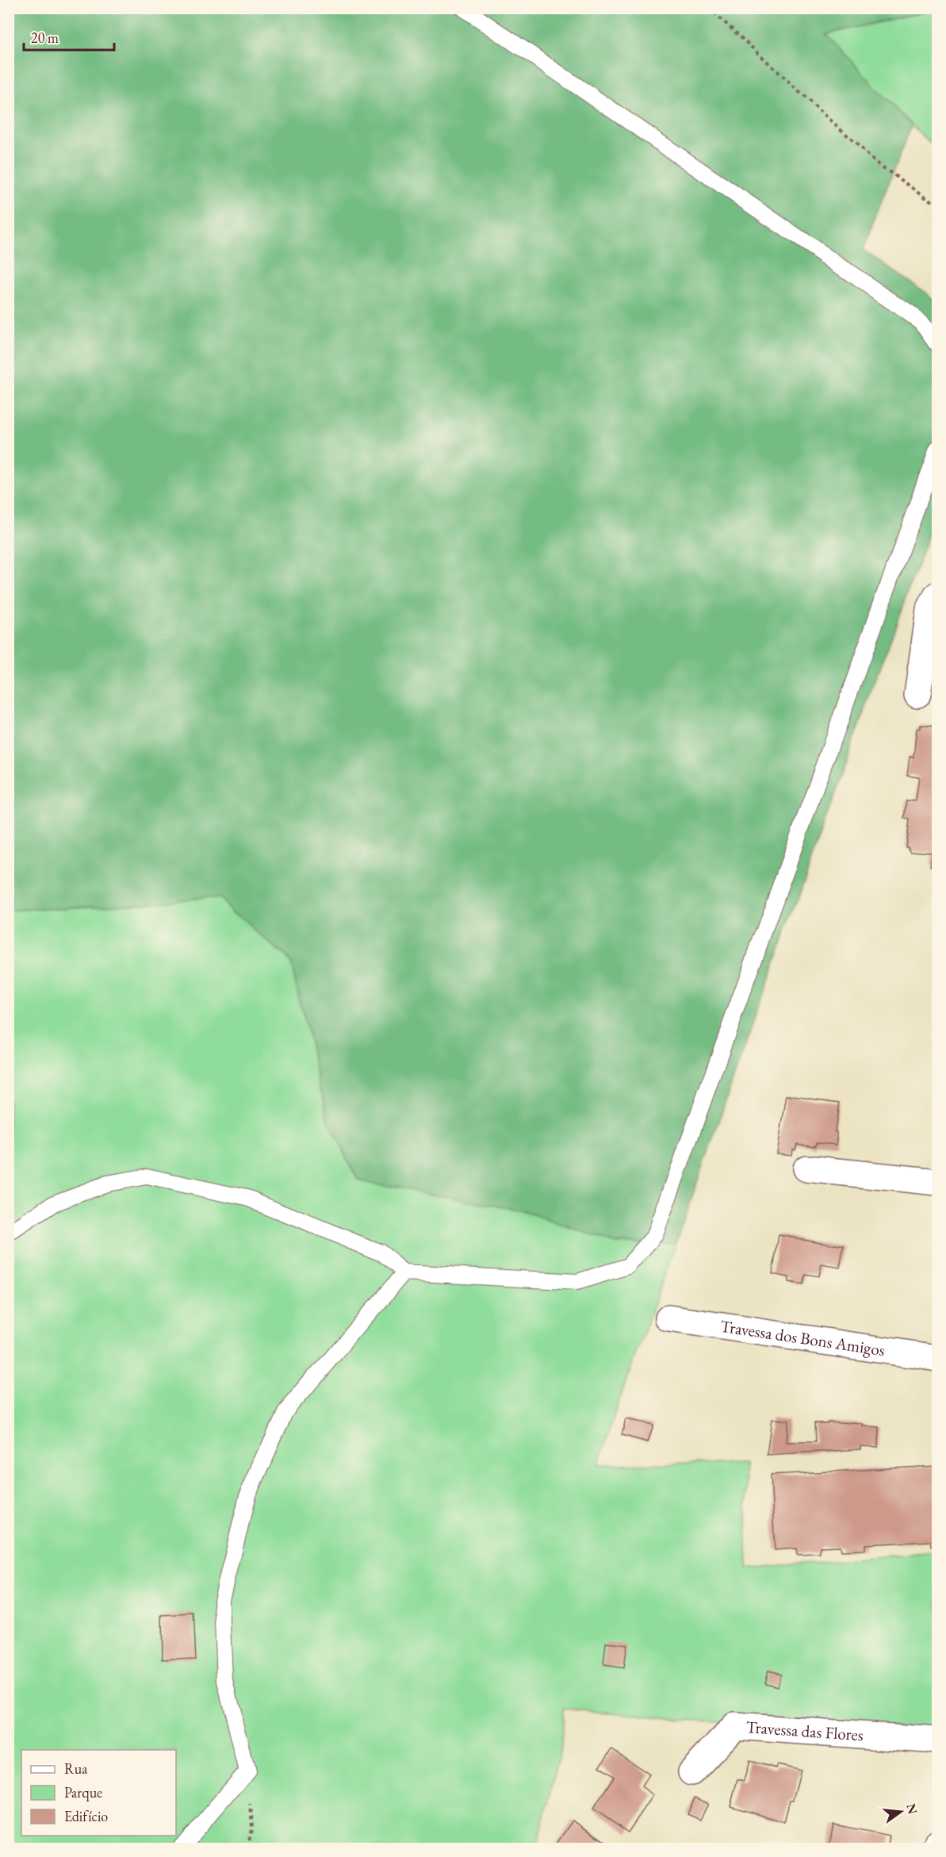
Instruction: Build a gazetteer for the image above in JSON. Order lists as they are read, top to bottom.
{
  "streets": {
    "street": ["Travessa dos Bons Amigos", "Travessa das Flores"]
  },
  "legend": ["Rua", "Parque", "Edifício"],
  "scale_bar": "20 m",
  "north": "right"
}
